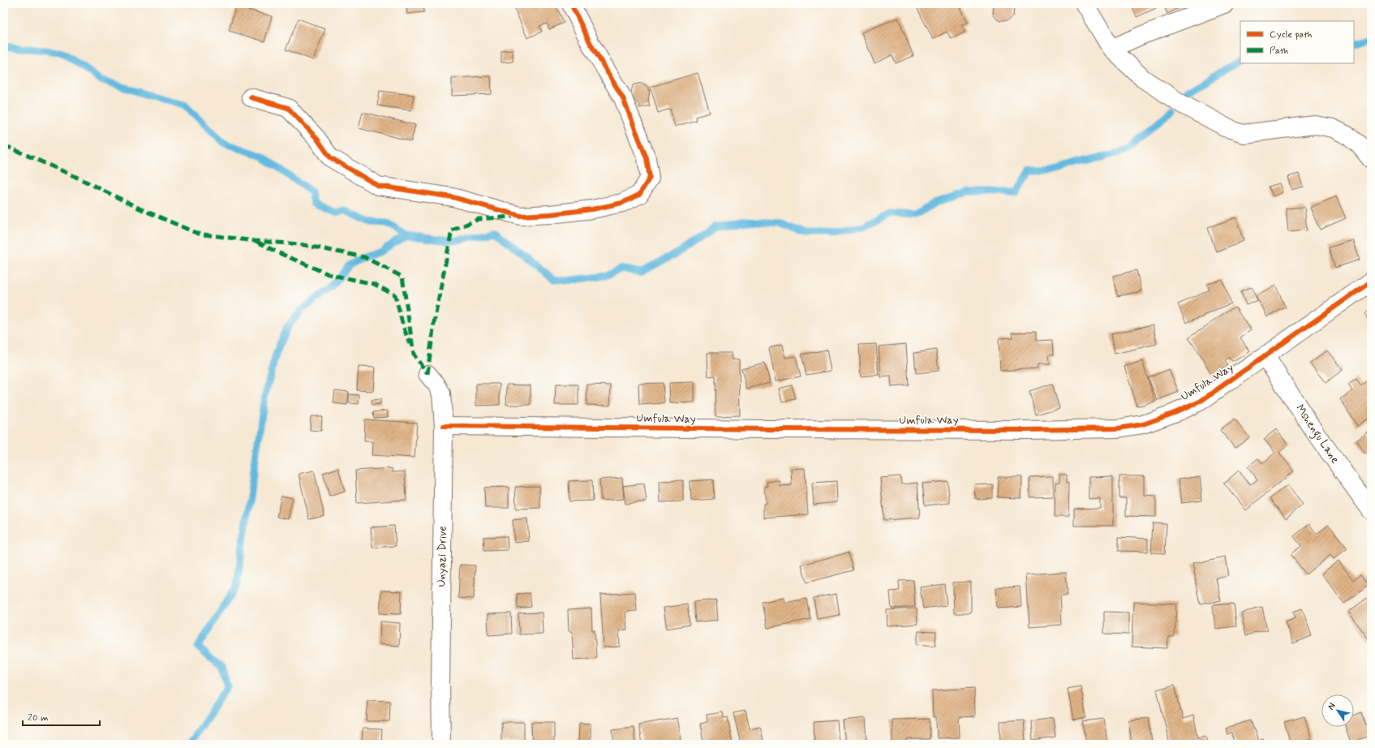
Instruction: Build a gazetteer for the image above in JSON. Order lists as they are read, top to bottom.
{
  "streets": {
    "street": ["Umfula Way", "Mshengu Lane", "Unyazi Drive"]
  },
  "crossings": [
    ["Umfula Way", "Mshengu Lane"],
    ["Umfula Way", "Unyazi Drive"]
  ],
  "legend": ["Cycle path", "Path"],
  "scale_bar": "20 m",
  "north": "top left"
}
